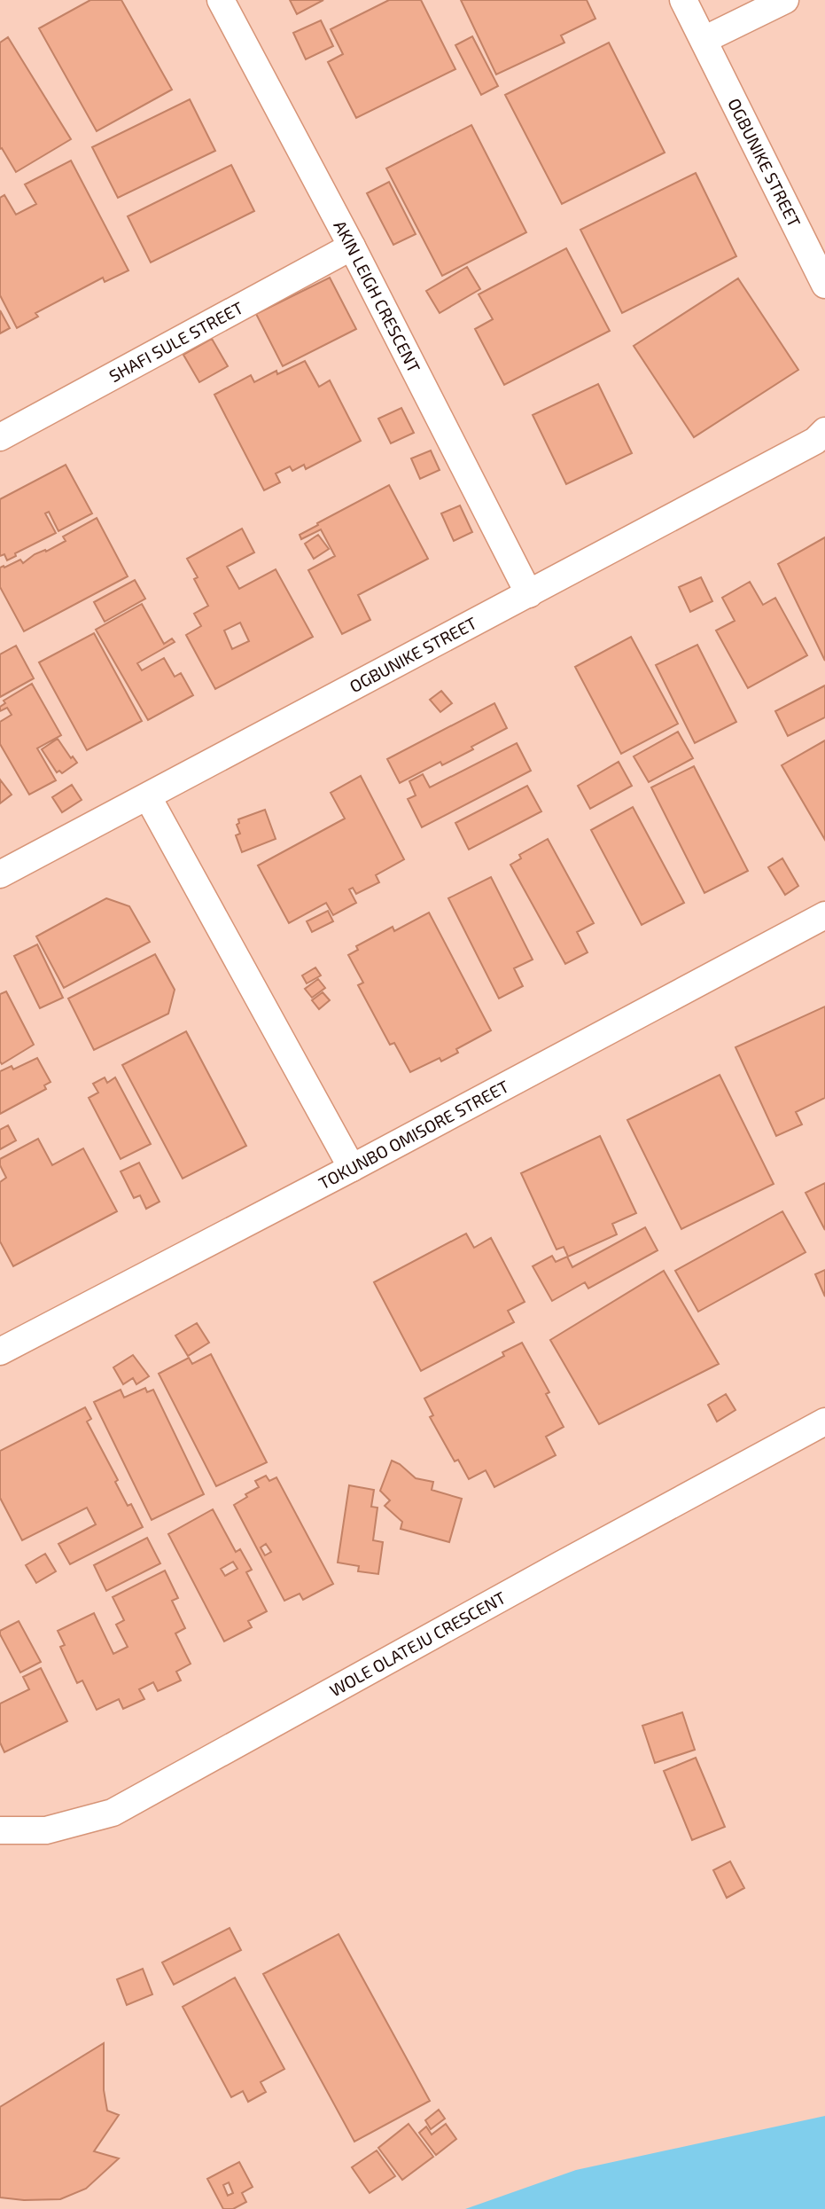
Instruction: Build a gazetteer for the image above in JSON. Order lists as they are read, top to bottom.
{
  "streets": {
    "street": [
      "OGBUNIKE STREET",
      "AKIN LEIGH CRESCENT",
      "SHAFI SULE STREET",
      "TOKUNBO OMISORE STREET",
      "WOLE OLATEJU CRESCENT"
    ]
  },
  "crossings": [
    ["OGBUNIKE STREET", "AKIN LEIGH CRESCENT"],
    ["AKIN LEIGH CRESCENT", "SHAFI SULE STREET"]
  ]
}
